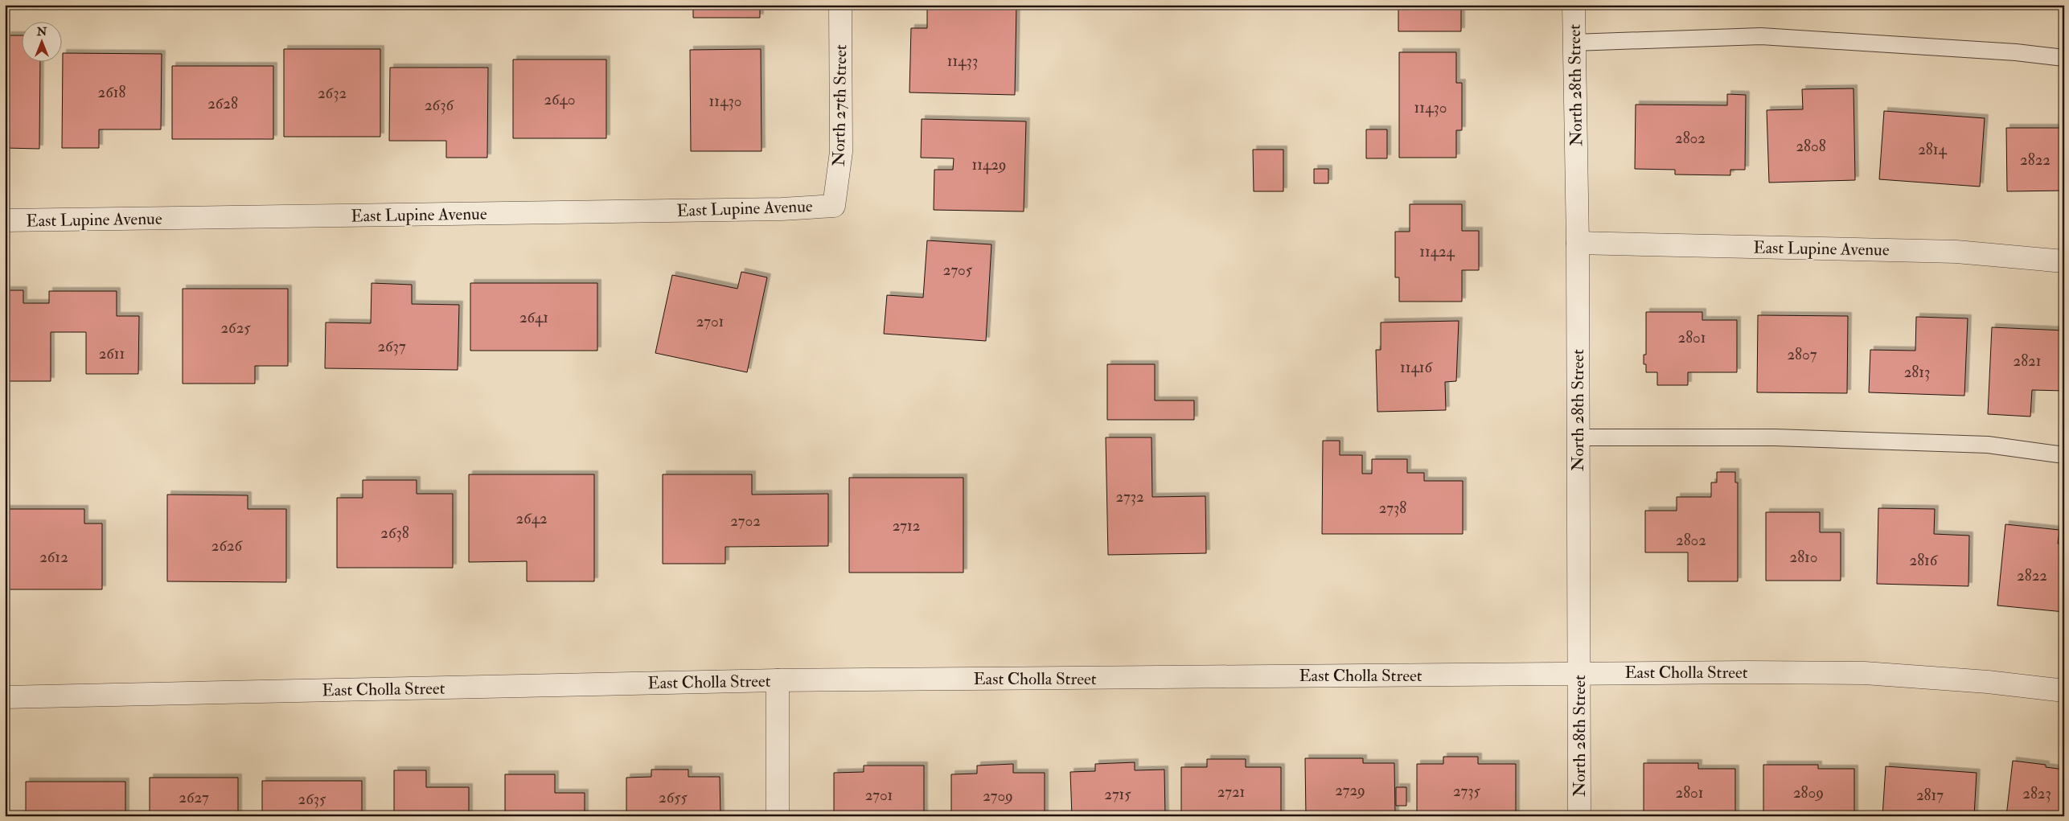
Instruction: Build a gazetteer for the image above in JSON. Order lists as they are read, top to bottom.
{
  "streets": {
    "street": [
      "North 28th Street",
      "North 27th Street",
      "East Lupine Avenue",
      "East Cholla Street"
    ]
  },
  "crossings": [
    ["North 28th Street", "East Lupine Avenue"],
    ["North 28th Street", "East Cholla Street"],
    ["North 27th Street", "East Lupine Avenue"]
  ],
  "house_numbers": [
    "11433",
    "2618",
    "2632",
    "2640",
    "11430",
    "2628",
    "2636",
    "11430",
    "2802",
    "2808",
    "2814",
    "2822",
    "11429",
    "11424",
    "2705",
    "2641",
    "2701",
    "2625",
    "2801",
    "2637",
    "2611",
    "2807",
    "2821",
    "11416",
    "2813",
    "2732",
    "2738",
    "2642",
    "2702",
    "2712",
    "2638",
    "2802",
    "2626",
    "2612",
    "2810",
    "2816",
    "2822",
    "2729",
    "2735",
    "2721",
    "2801",
    "2809",
    "2823",
    "2715",
    "2701",
    "2817",
    "2709",
    "2627",
    "2655",
    "2635"
  ],
  "north": "top"
}
